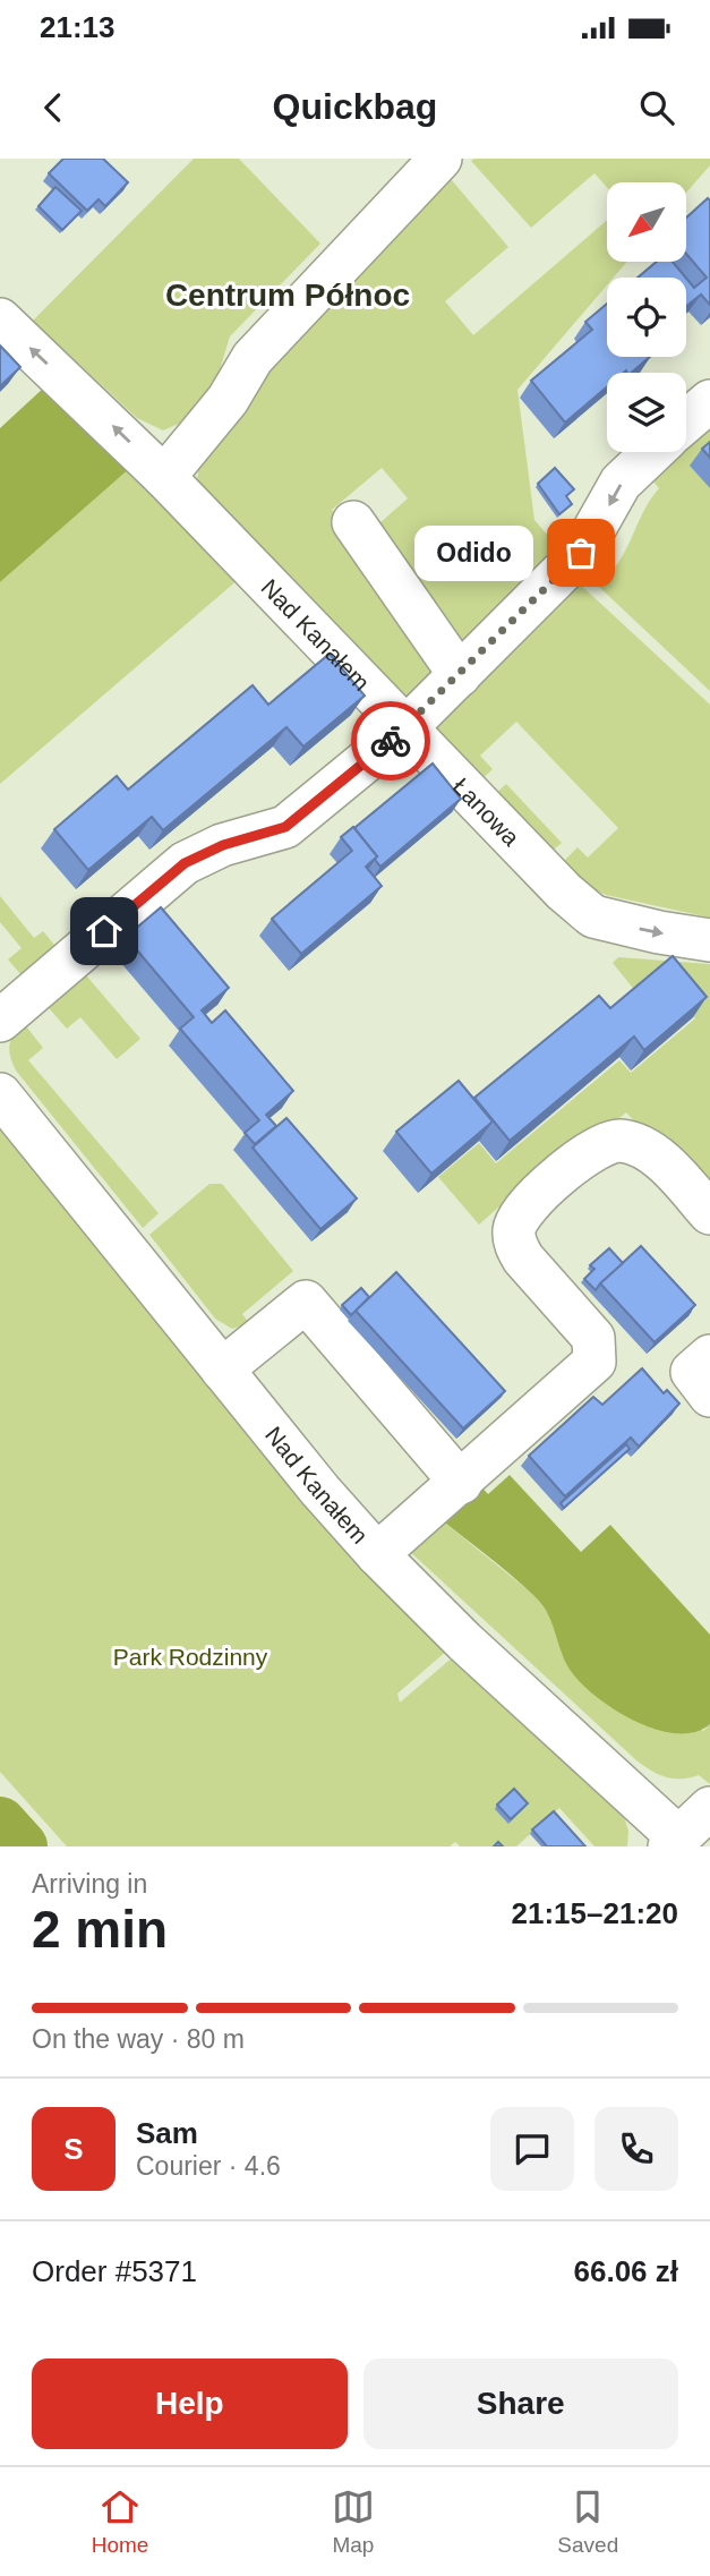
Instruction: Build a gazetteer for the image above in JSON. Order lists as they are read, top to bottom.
{
  "streets": {
    "street": ["Nad Kanałem", "Łanowa"]
  },
  "crossings": [
    ["Nad Kanałem", "Łanowa"]
  ],
  "one_way": ["Łanowa"],
  "districts": ["Centrum Północ"],
  "parks": ["Park Rodzinny"],
  "places": ["Odido"],
  "north": "bottom left",
  "page": {
    "status": "21:13",
    "header": "Quickbag",
    "bubble": "Odido",
    "heading": ["2 min", "Arriving in", "21:15–21:20"],
    "panel": [
      "Sam",
      "Courier · 4.6",
      "Order #5371",
      "66.06 zł"
    ],
    "bar": "On the way · 80 m",
    "round": "S",
    "buttons": ["Help", "Share"],
    "tabs": ["Home", "Map", "Saved"]
  }
}
